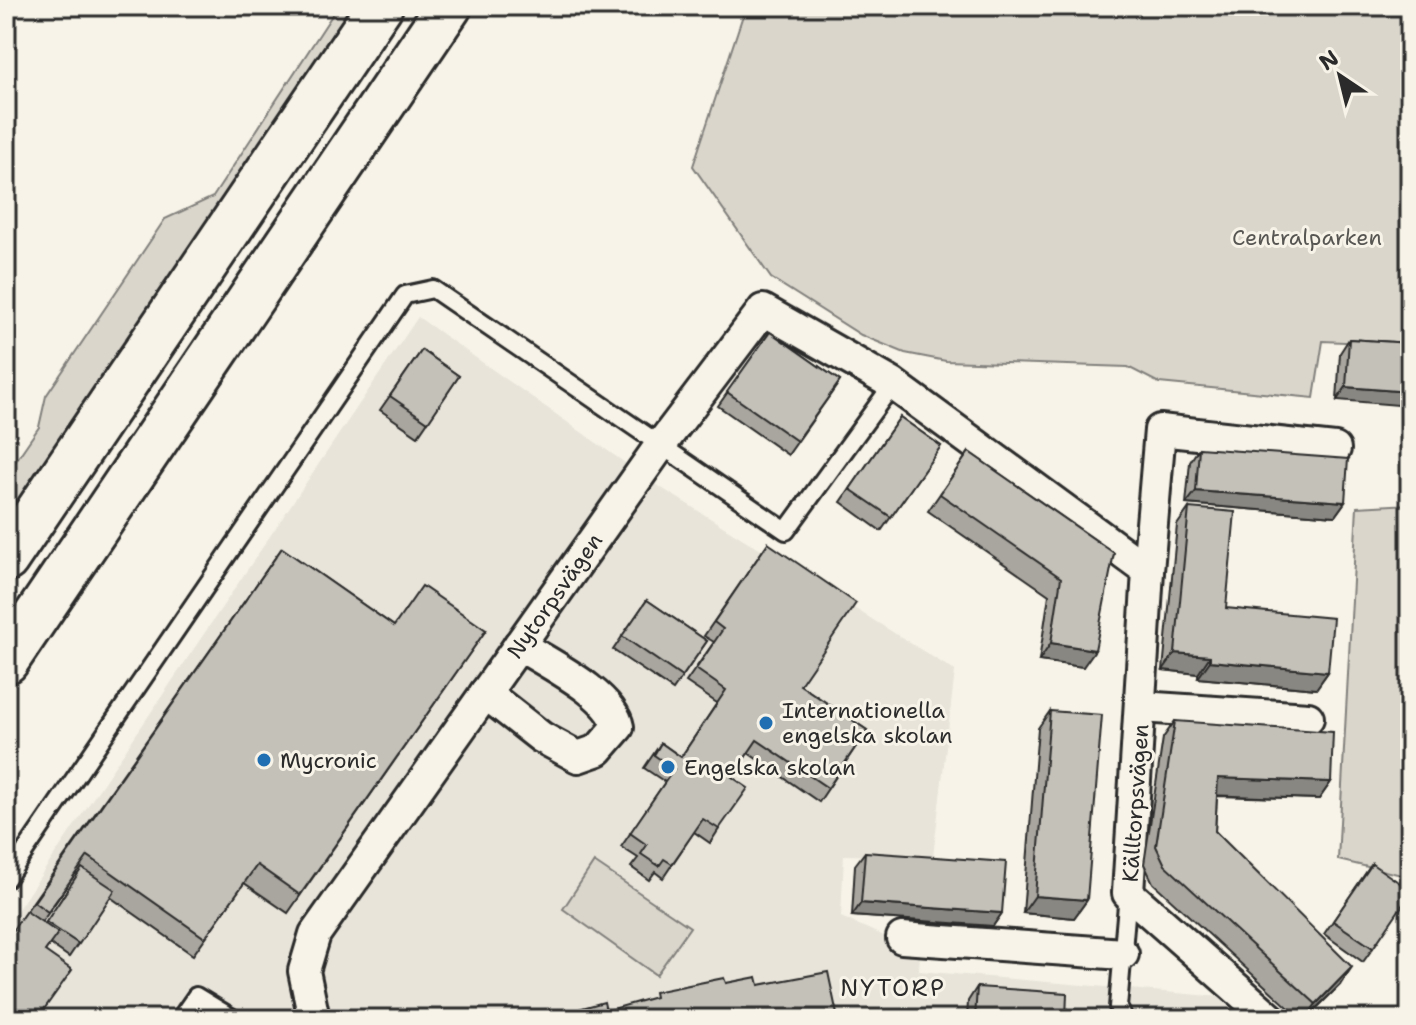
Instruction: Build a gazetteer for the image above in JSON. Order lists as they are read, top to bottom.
{
  "streets": {
    "street": ["Nytorpsvägen", "Källtorpsvägen"]
  },
  "districts": ["NYTORP"],
  "parks": ["Centralparken"],
  "places": ["Internationella engelska skolan", "Mycronic", "Engelska skolan"],
  "north": "top left"
}
